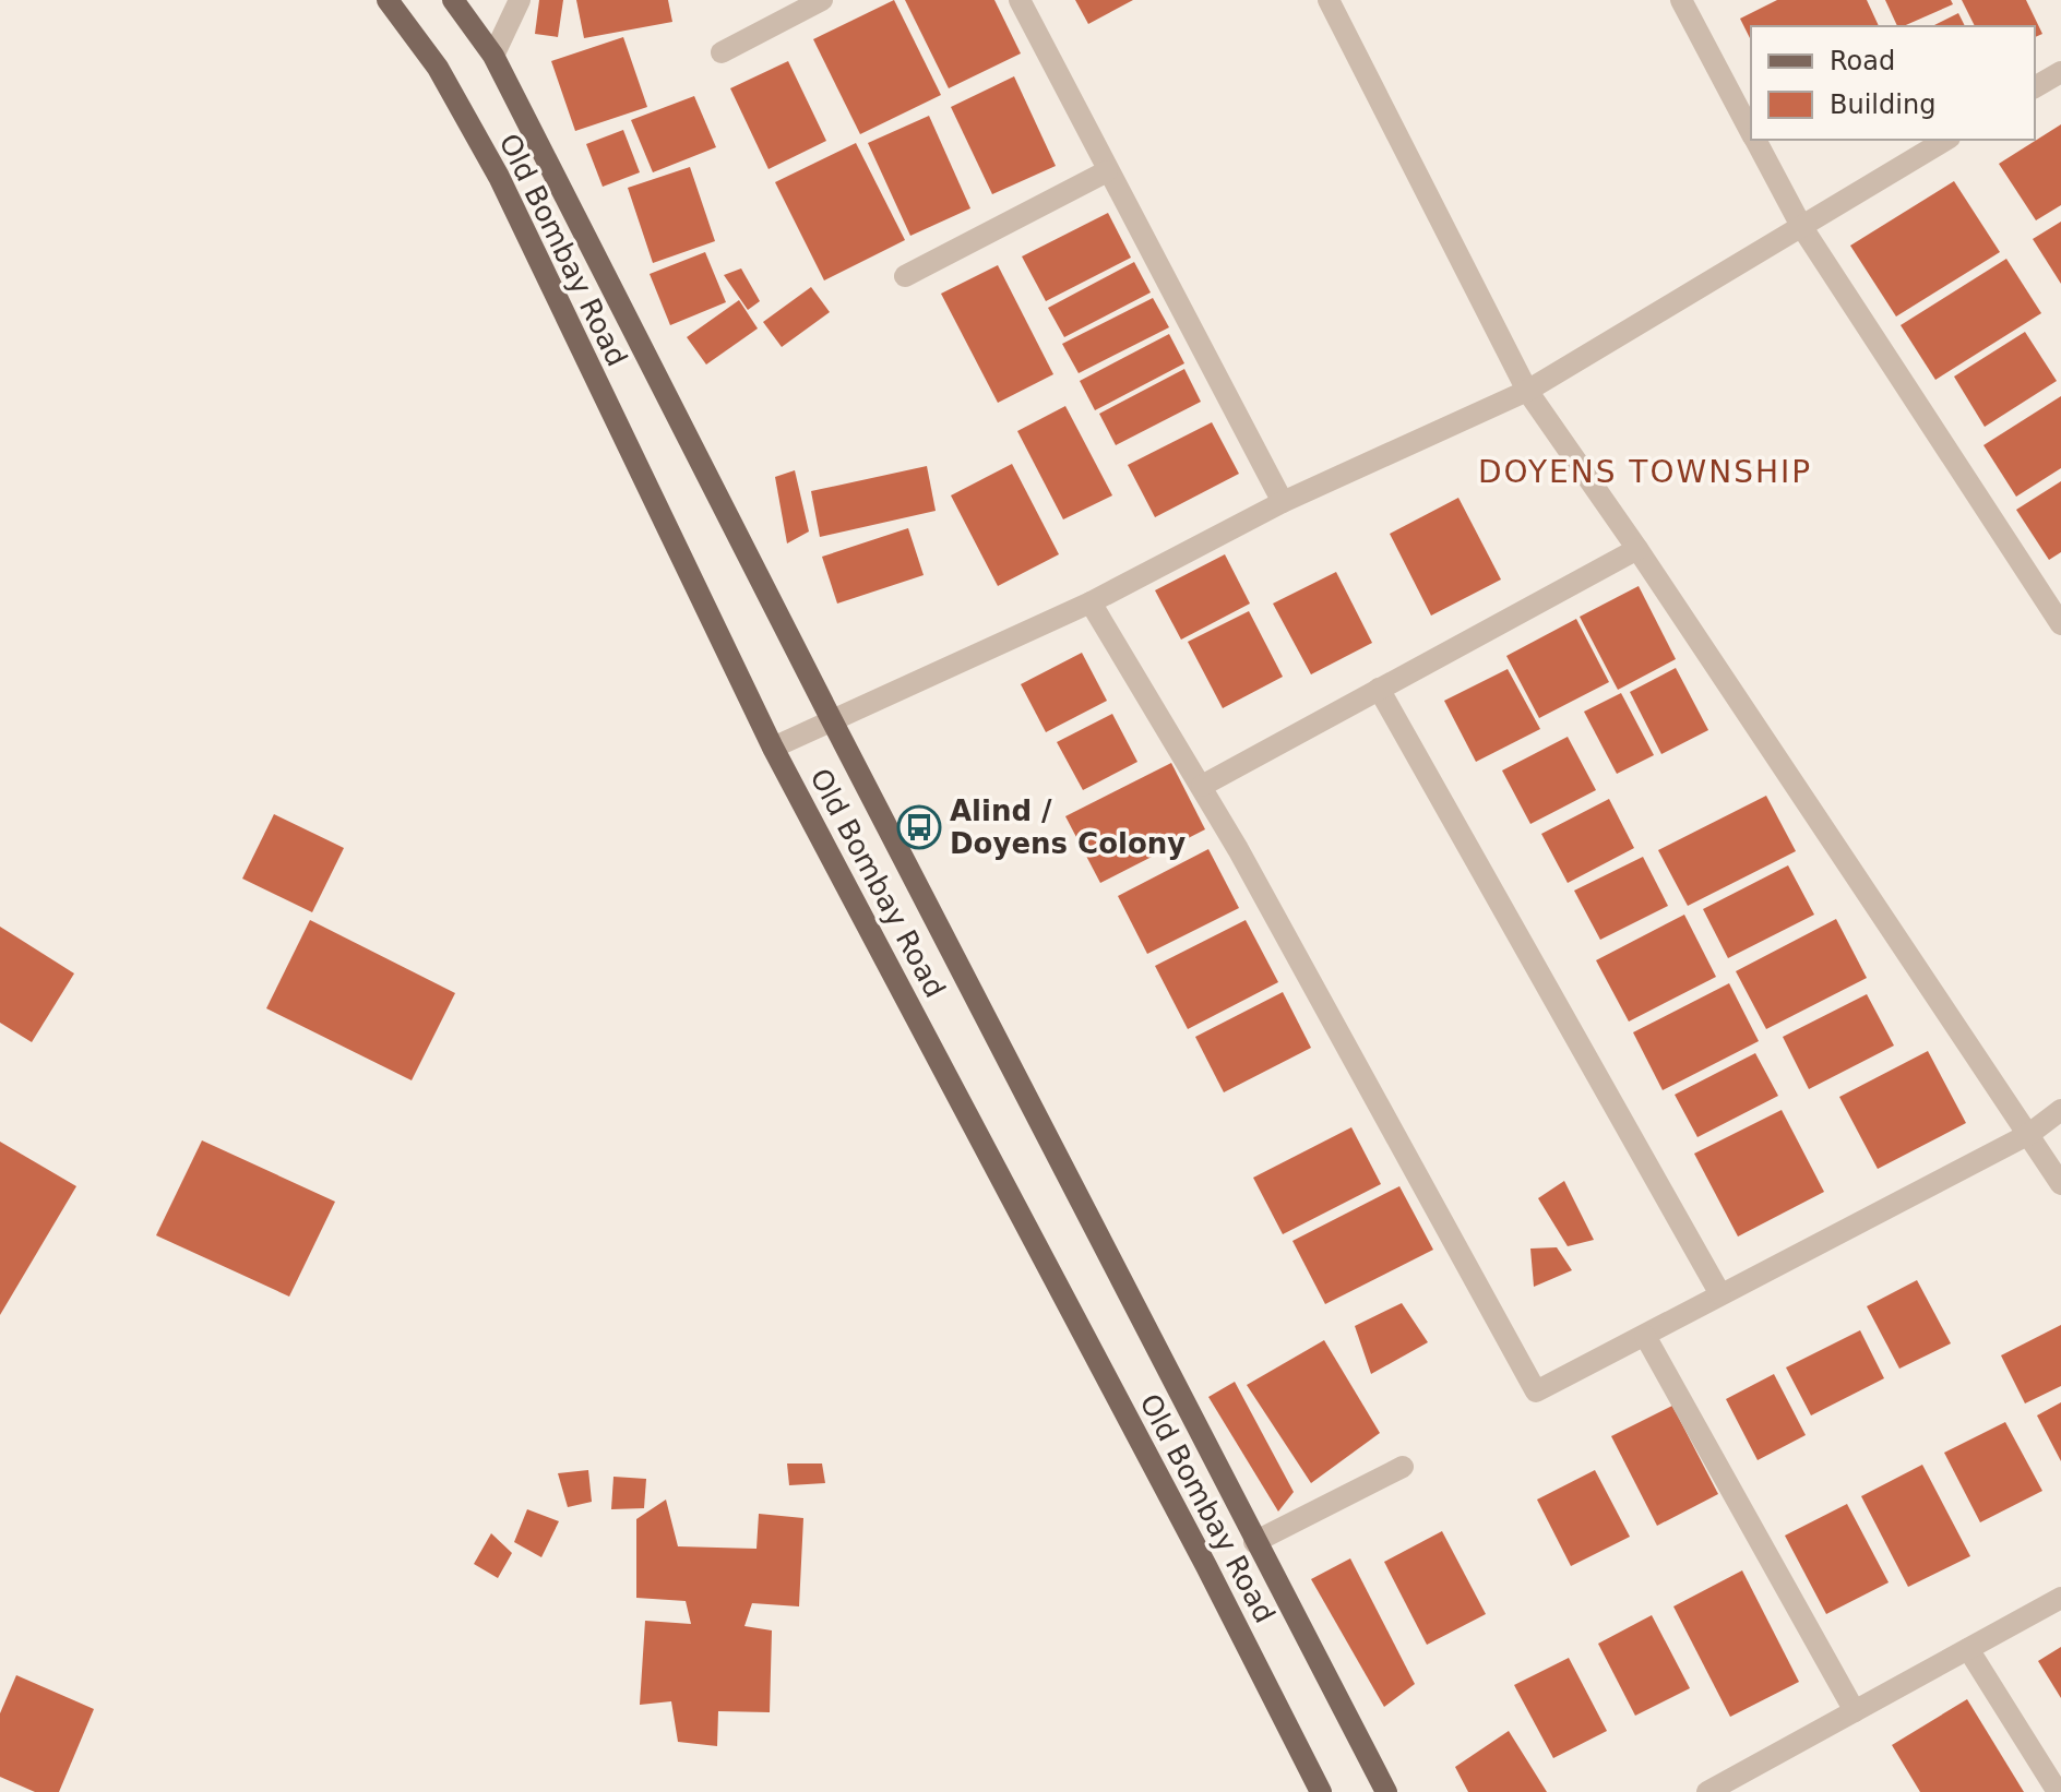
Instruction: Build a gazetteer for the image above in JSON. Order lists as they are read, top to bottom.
{
  "streets": {
    "main road": ["Old Bombay Road"]
  },
  "districts": ["DOYENS TOWNSHIP"],
  "places": {
    "bus stop": ["Alind / Doyens Colony"]
  },
  "legend": ["Road", "Building"]
}
